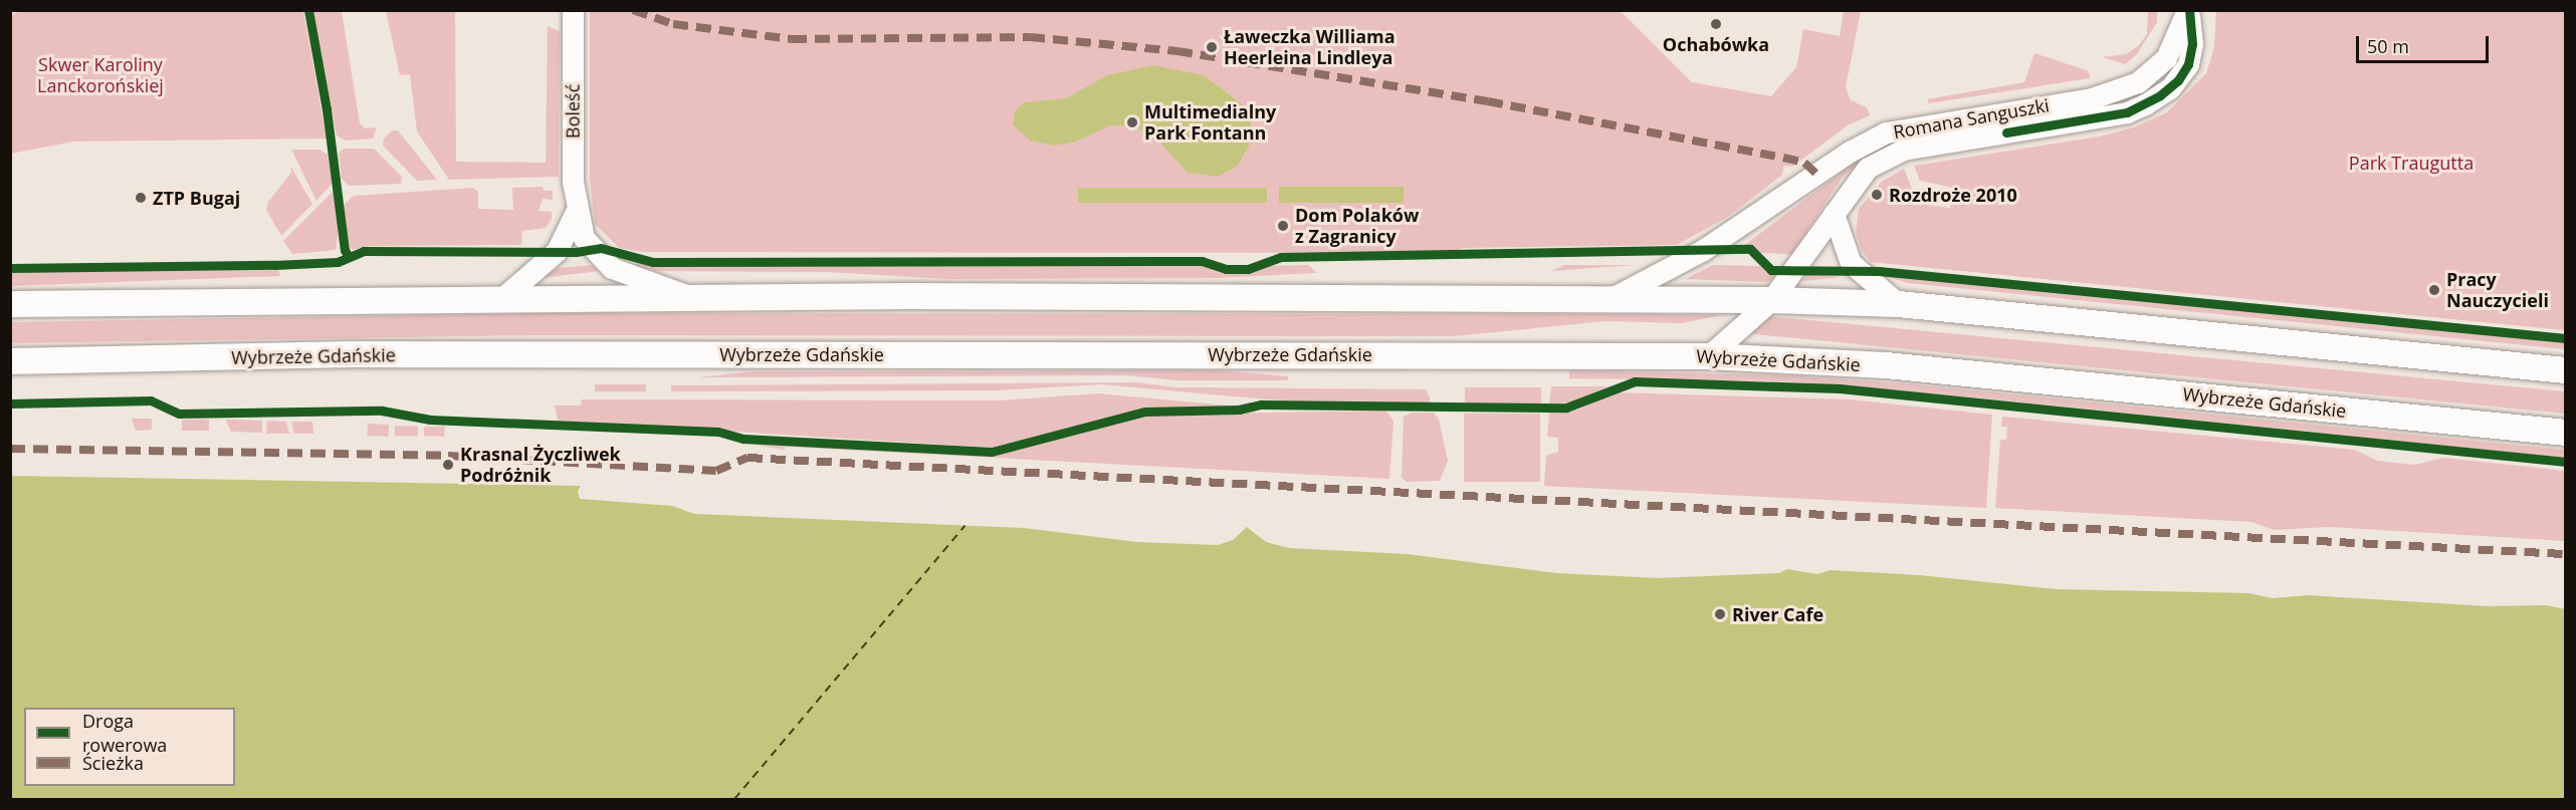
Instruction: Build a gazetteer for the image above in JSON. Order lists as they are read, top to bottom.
{
  "streets": {
    "main road": ["Wybrzeże Gdańskie"],
    "street": ["Boleść", "Romana Sanguszki"]
  },
  "crossings": [
    ["Romana Sanguszki", "Wybrzeże Gdańskie"]
  ],
  "parks": ["Skwer Karoliny Lanckorońskiej", "Park Traugutta"],
  "places": [
    "Ochabówka",
    "Ławeczka Williama Heerleina Lindleya",
    "Multimedialny Park Fontann",
    "Rozdroże 2010",
    "ZTP Bugaj",
    "Dom Polaków z Zagranicy",
    "Pracy Nauczycieli",
    "Krasnal Życzliwek Podróżnik",
    "River Cafe"
  ],
  "legend": ["Droga rowerowa", "Ścieżka"],
  "scale_bar": "50 m"
}
